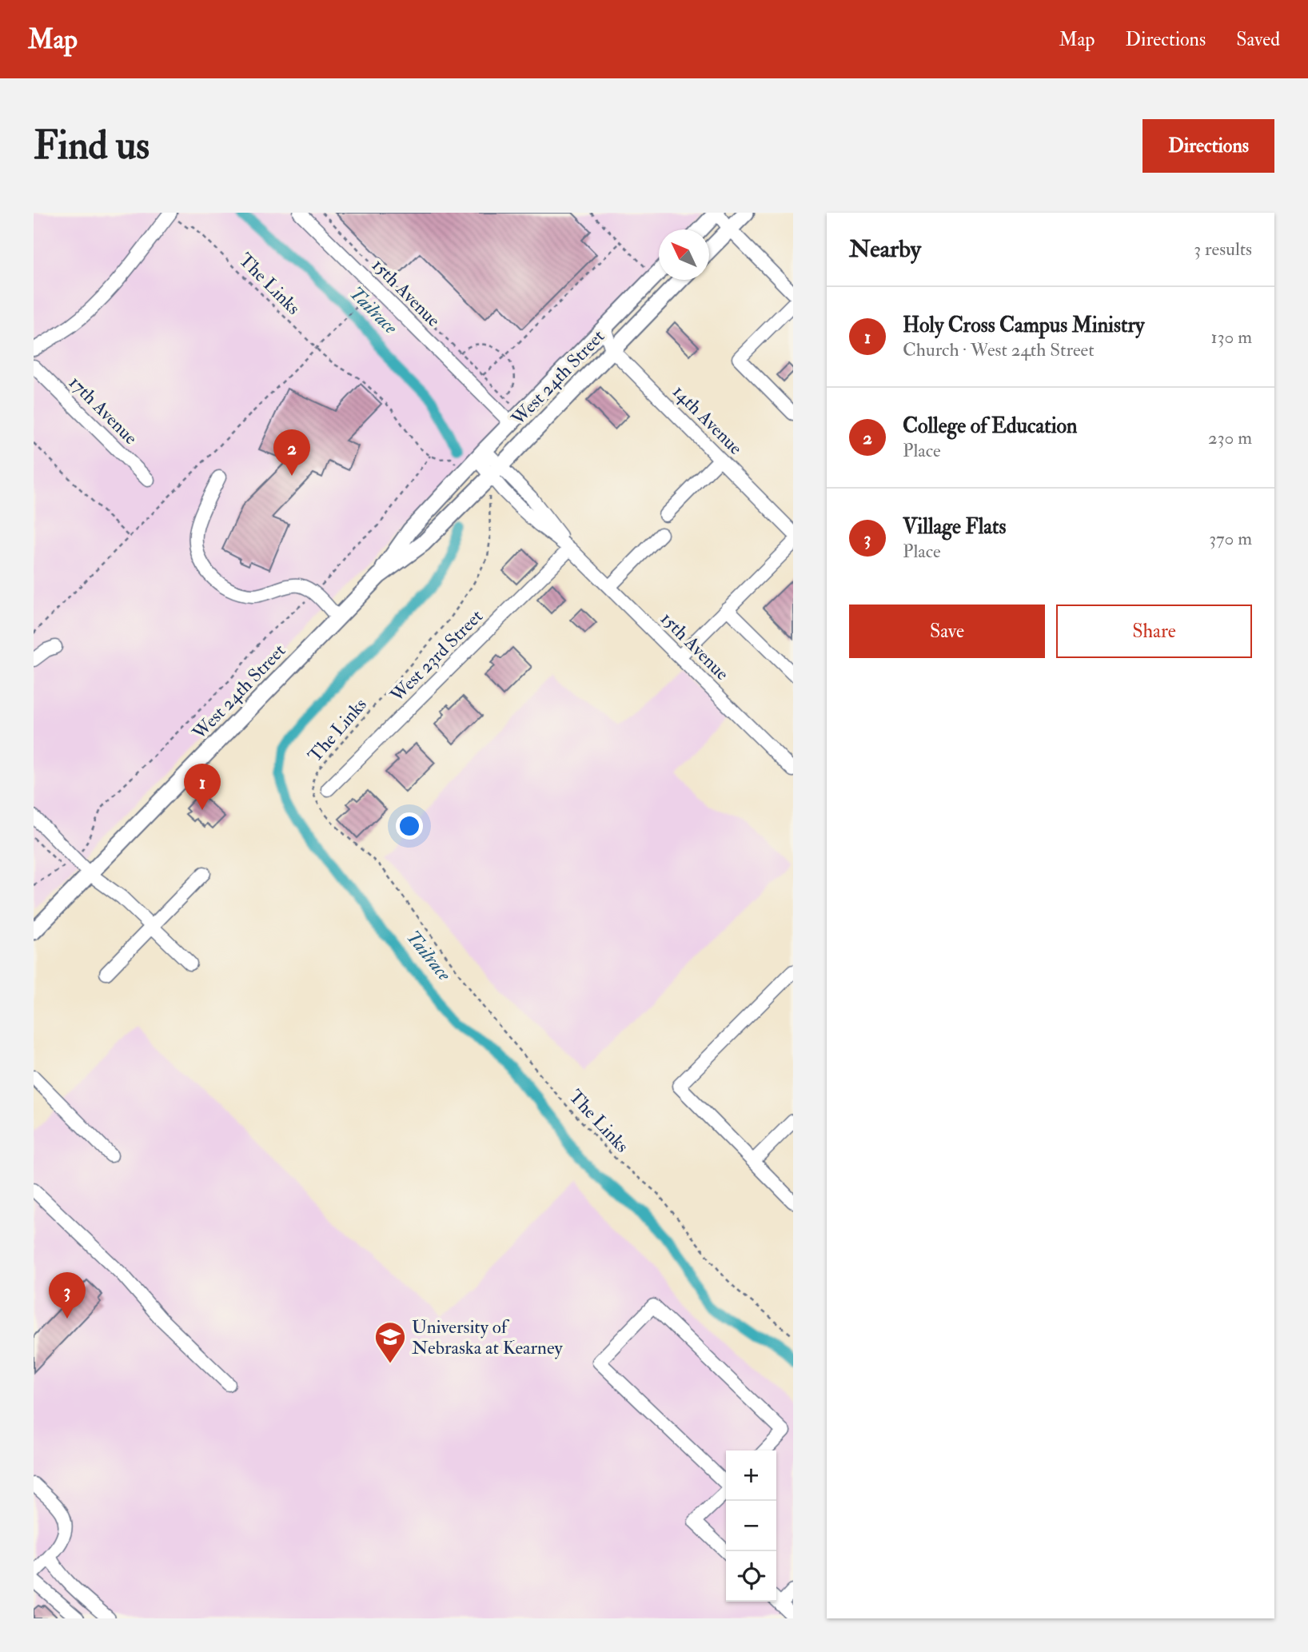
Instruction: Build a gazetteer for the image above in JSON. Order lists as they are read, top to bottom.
{
  "streets": {
    "main road": ["West 24th Street"],
    "street": [
      "15th Avenue",
      "17th Avenue",
      "14th Avenue",
      "West 23rd Street"
    ],
    "path": ["The Links"]
  },
  "crossings": [
    ["The Links", "15th Avenue"],
    ["The Links", "West 24th Street"],
    ["15th Avenue", "West 24th Street"],
    ["15th Avenue", "West 23rd Street"],
    ["West 24th Street", "14th Avenue"]
  ],
  "water": ["Tailrace"],
  "places": {
    "school or university": ["University of Nebraska at Kearney"]
  },
  "north": "top left",
  "page": {
    "header": "Map",
    "nav": ["Map", "Directions", "Saved"],
    "buttons": [
      "Directions",
      ["Save", "Share"]
    ],
    "title": "Find us",
    "heading": ["Nearby", "3 results"],
    "list": [
      {
        "mark": "1",
        "name": "Holy Cross Campus Ministry",
        "note": "Church · West 24th Street",
        "value": "130 m"
      },
      {
        "mark": "2",
        "name": "College of Education",
        "note": "Place",
        "value": "230 m"
      },
      {
        "mark": "3",
        "name": "Village Flats",
        "note": "Place",
        "value": "370 m"
      }
    ],
    "pins": ["2", "1", "3"],
    "map_buttons": ["+", "−"]
  }
}
